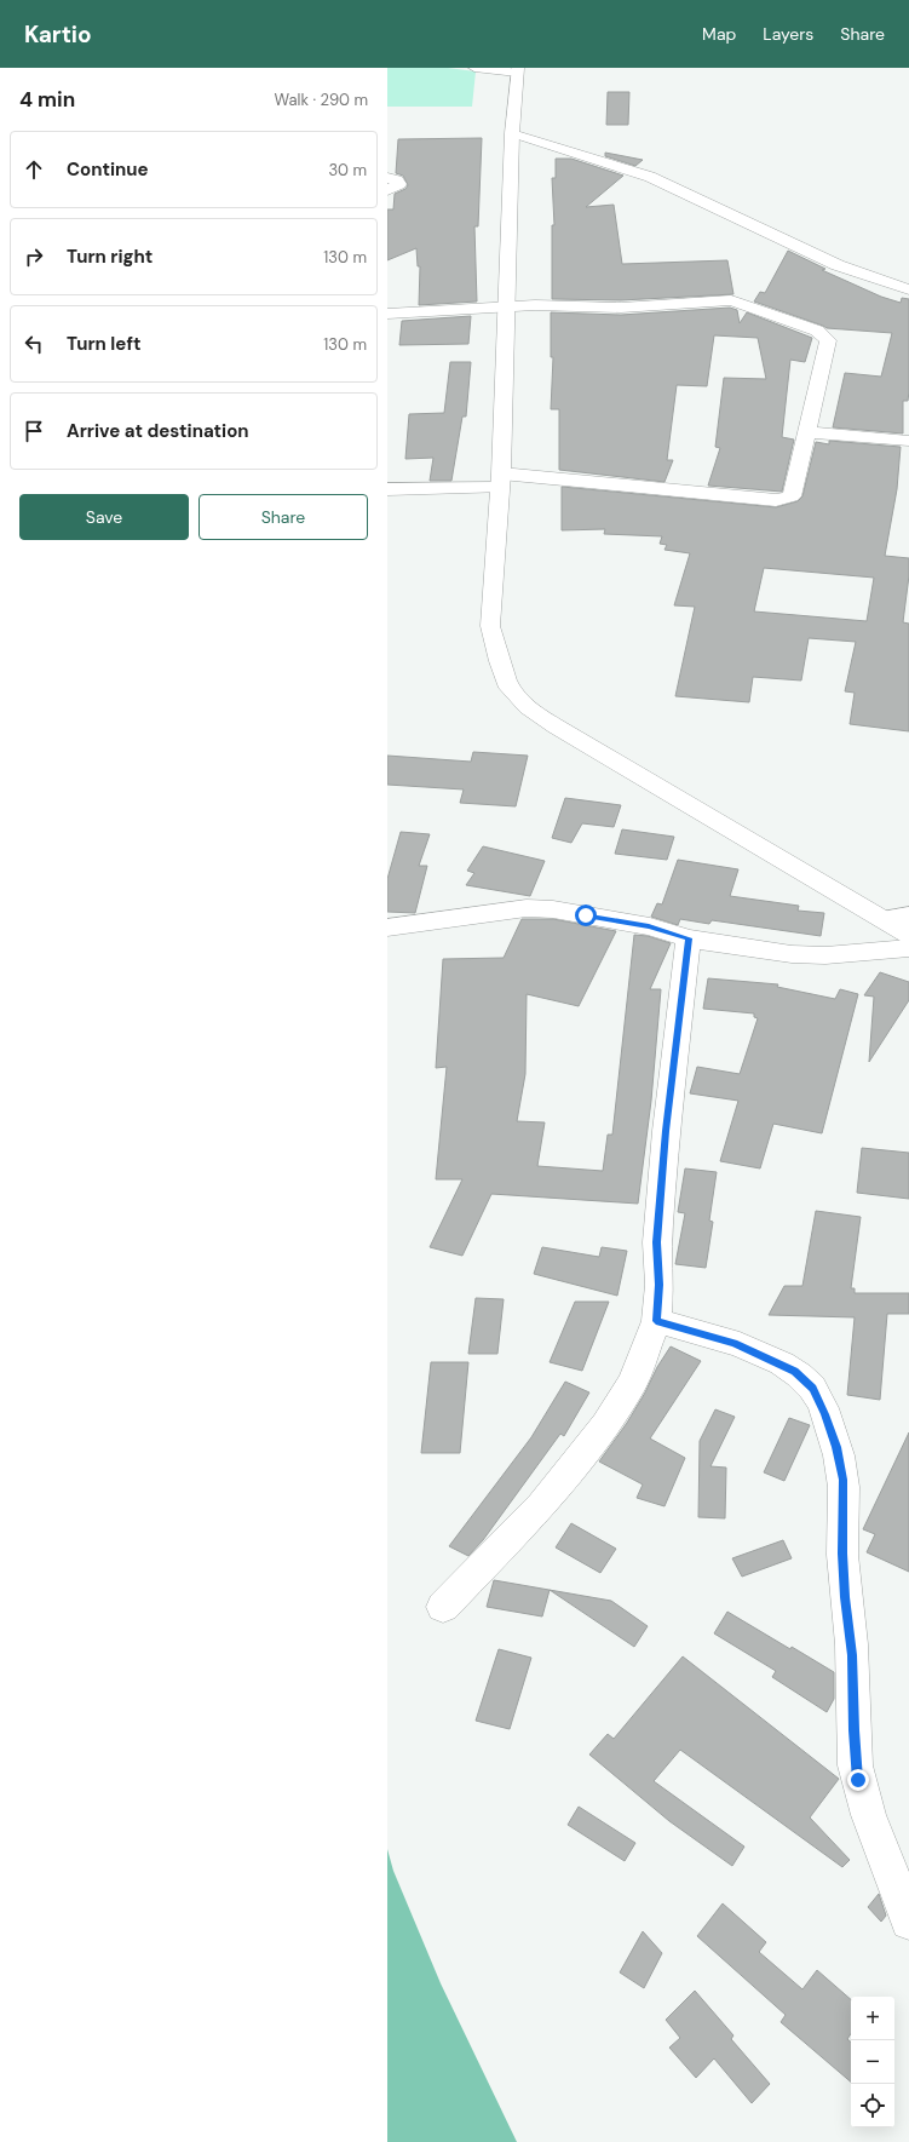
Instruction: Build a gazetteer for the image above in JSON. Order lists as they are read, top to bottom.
{
  "page": {
    "header": "Kartio",
    "nav": ["Map", "Layers", "Share"],
    "heading": ["4 min", "Walk · 290 m"],
    "list": [
      ["Continue", "30 m"],
      ["Turn right", "130 m"],
      ["Turn left", "130 m"],
      "Arrive at destination"
    ],
    "buttons": ["Save", "Share"],
    "map_buttons": ["+", "−"]
  }
}
